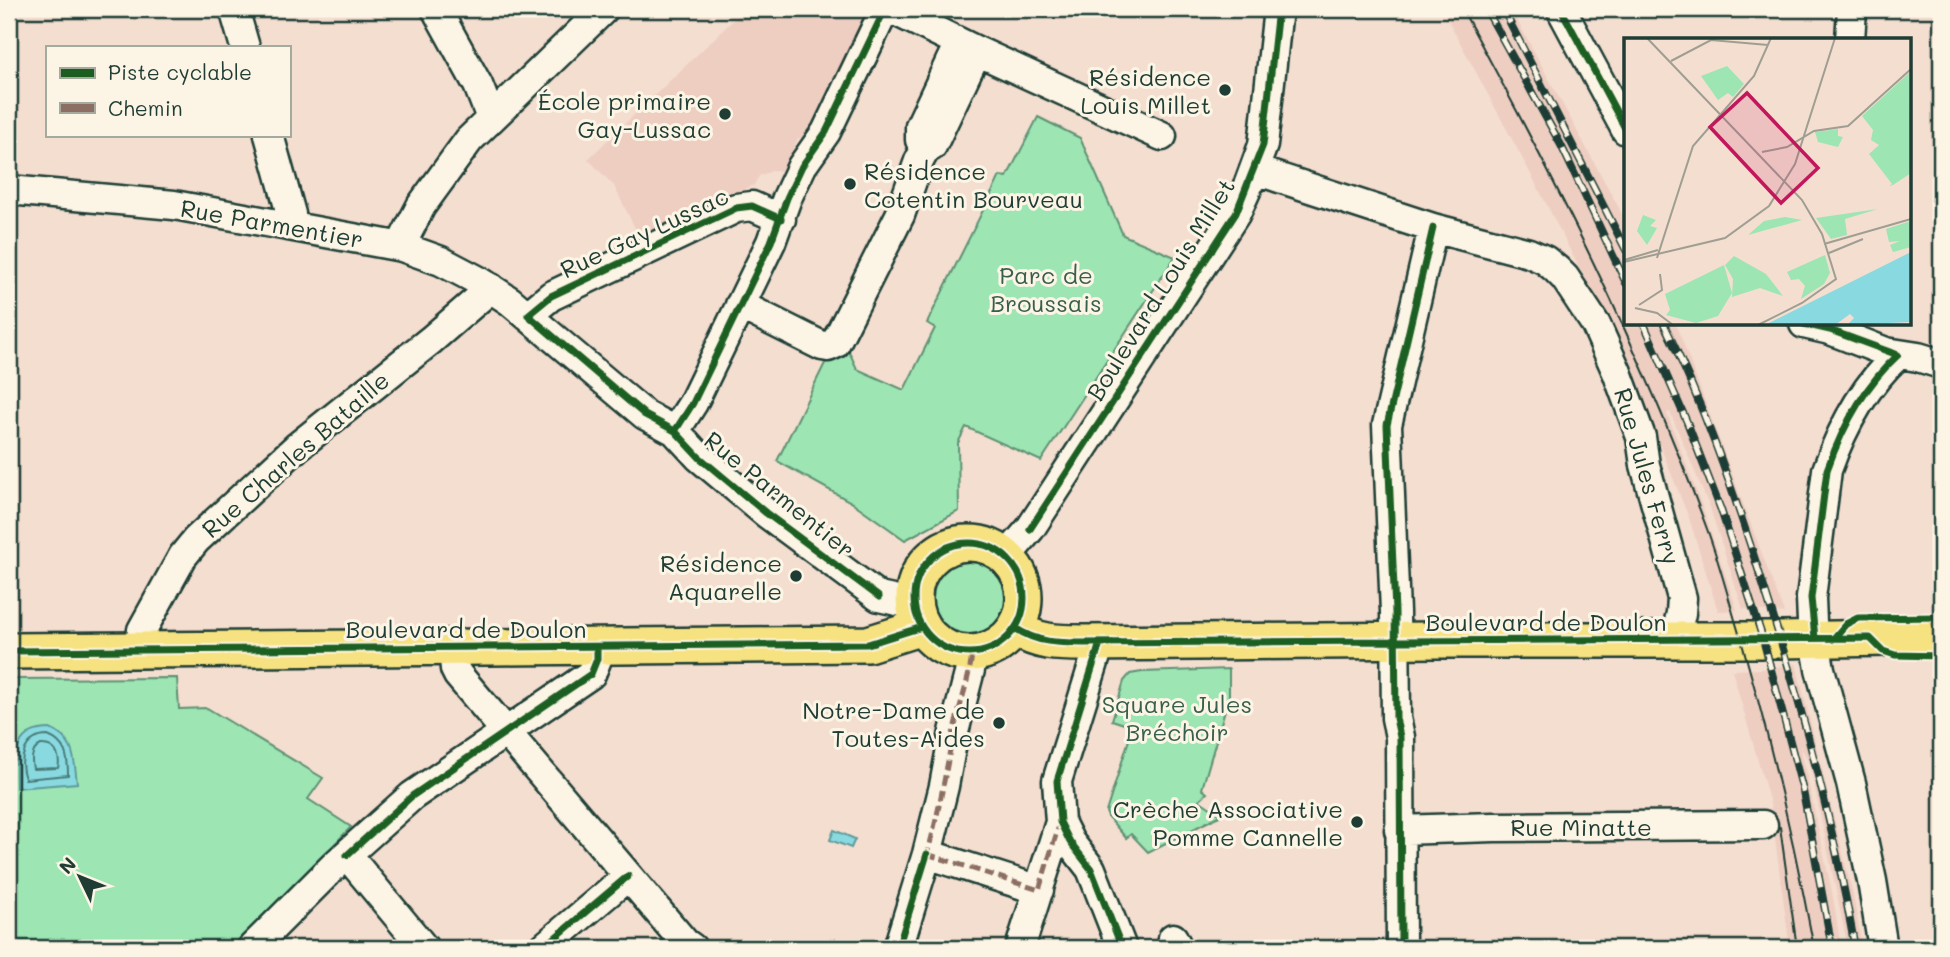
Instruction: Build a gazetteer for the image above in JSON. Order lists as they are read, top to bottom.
{
  "streets": {
    "main road": ["Boulevard de Doulon"],
    "street": [
      "Rue Parmentier",
      "Rue Gay Lussac",
      "Boulevard Louis Millet",
      "Rue Charles Bataille",
      "Rue Jules Ferry",
      "Rue Minatte"
    ]
  },
  "crossings": [
    ["Rue Parmentier", "Rue Gay Lussac"],
    ["Rue Parmentier", "Rue Charles Bataille"],
    ["Boulevard Louis Millet", "Rue Jules Ferry"],
    ["Boulevard Louis Millet", "Boulevard de Doulon"],
    ["Rue Charles Bataille", "Boulevard de Doulon"],
    ["Rue Jules Ferry", "Boulevard de Doulon"]
  ],
  "parks": ["Parc de Broussais", "Square Jules Bréchoir"],
  "places": [
    "Résidence Louis Millet",
    "École primaire Gay-Lussac",
    "Résidence Cotentin Bourveau",
    "Résidence Aquarelle",
    "Notre-Dame de Toutes-Aides",
    "Crèche Associative Pomme Cannelle"
  ],
  "legend": ["Piste cyclable", "Chemin"],
  "north": "top left"
}
